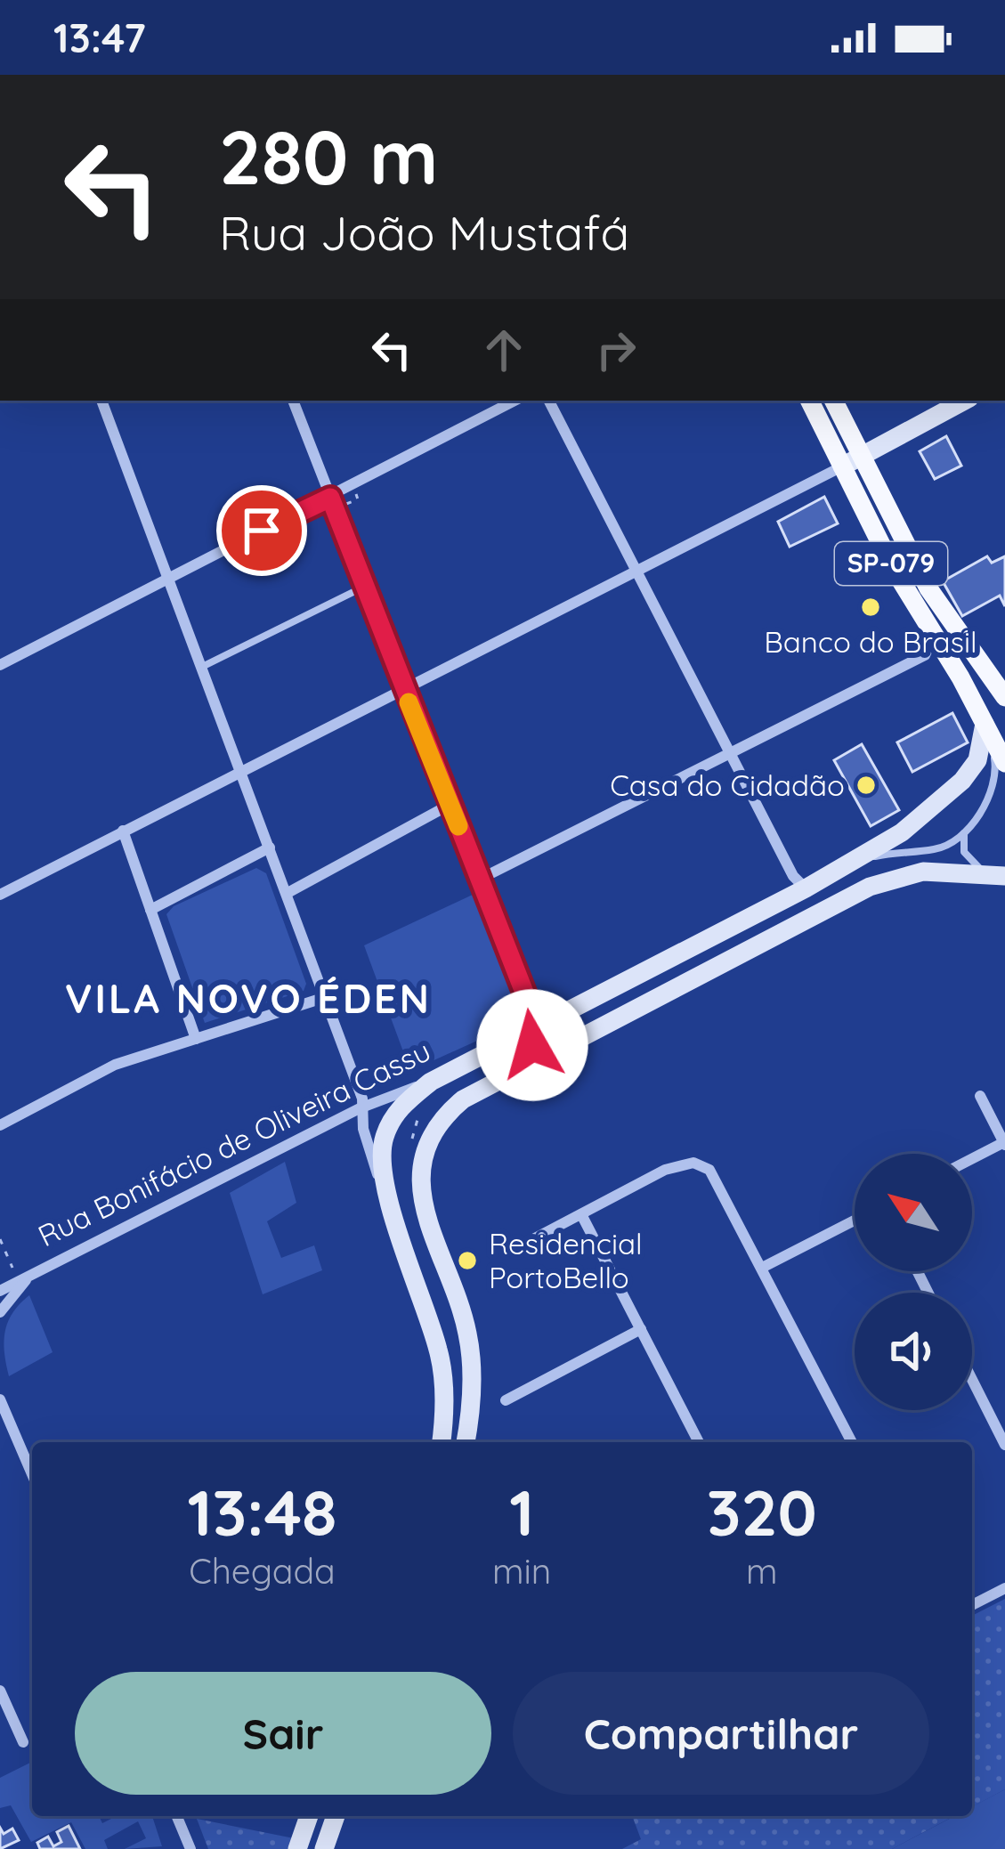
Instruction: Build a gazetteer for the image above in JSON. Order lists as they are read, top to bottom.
{
  "streets": {
    "main road": ["SP-079", "Rua Bonifácio de Oliveira Cassu"]
  },
  "crossings": [
    ["SP-079", "Rua Bonifácio de Oliveira Cassu"]
  ],
  "districts": ["VILA NOVO ÉDEN"],
  "places": ["Banco do Brasil", "Casa do Cidadão", "Residencial PortoBello"],
  "north": "top left",
  "page": {
    "status": "13:47",
    "turn": ["280 m", "Rua João Mustafá"],
    "eta": [
      "13:48",
      "Chegada",
      "1",
      "min",
      "320",
      "m"
    ],
    "buttons": ["Sair", "Compartilhar"]
  }
}
